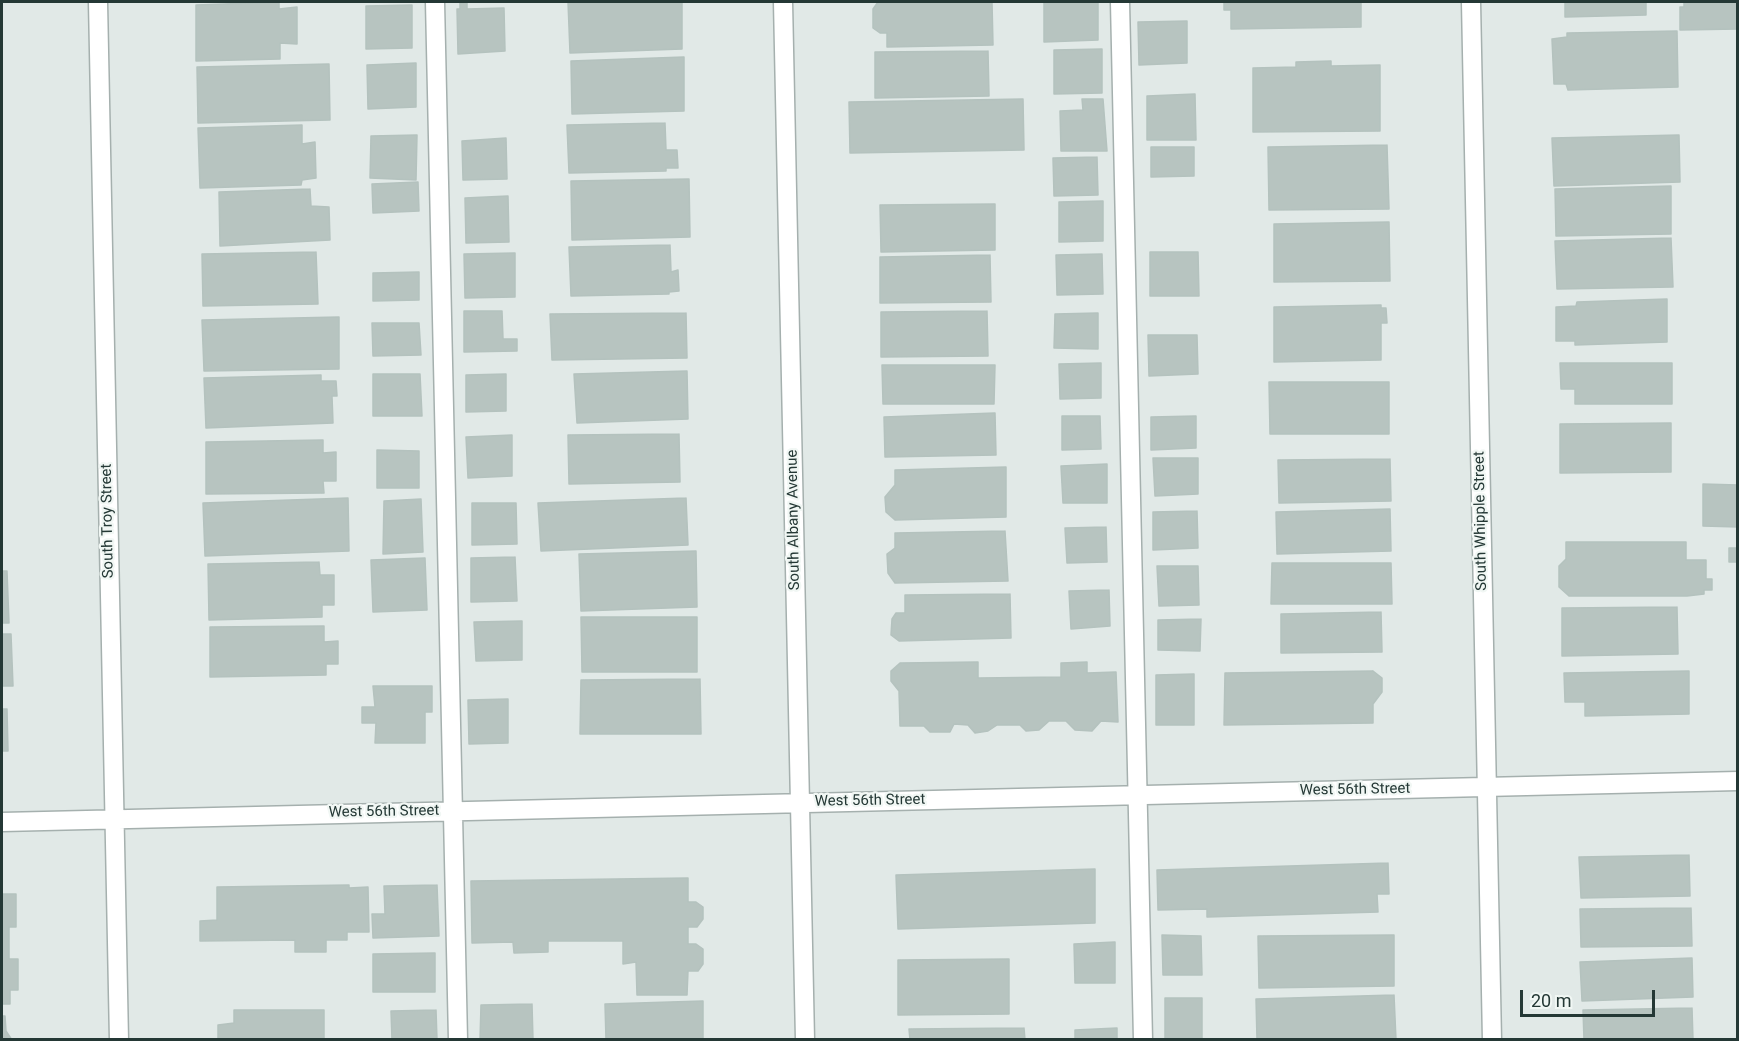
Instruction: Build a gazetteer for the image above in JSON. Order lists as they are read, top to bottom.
{
  "streets": {
    "street": [
      "South Albany Avenue",
      "South Troy Street",
      "South Whipple Street",
      "West 56th Street"
    ]
  },
  "crossings": [
    ["South Albany Avenue", "West 56th Street"],
    ["South Troy Street", "West 56th Street"],
    ["South Whipple Street", "West 56th Street"]
  ],
  "scale_bar": "20 m"
}
